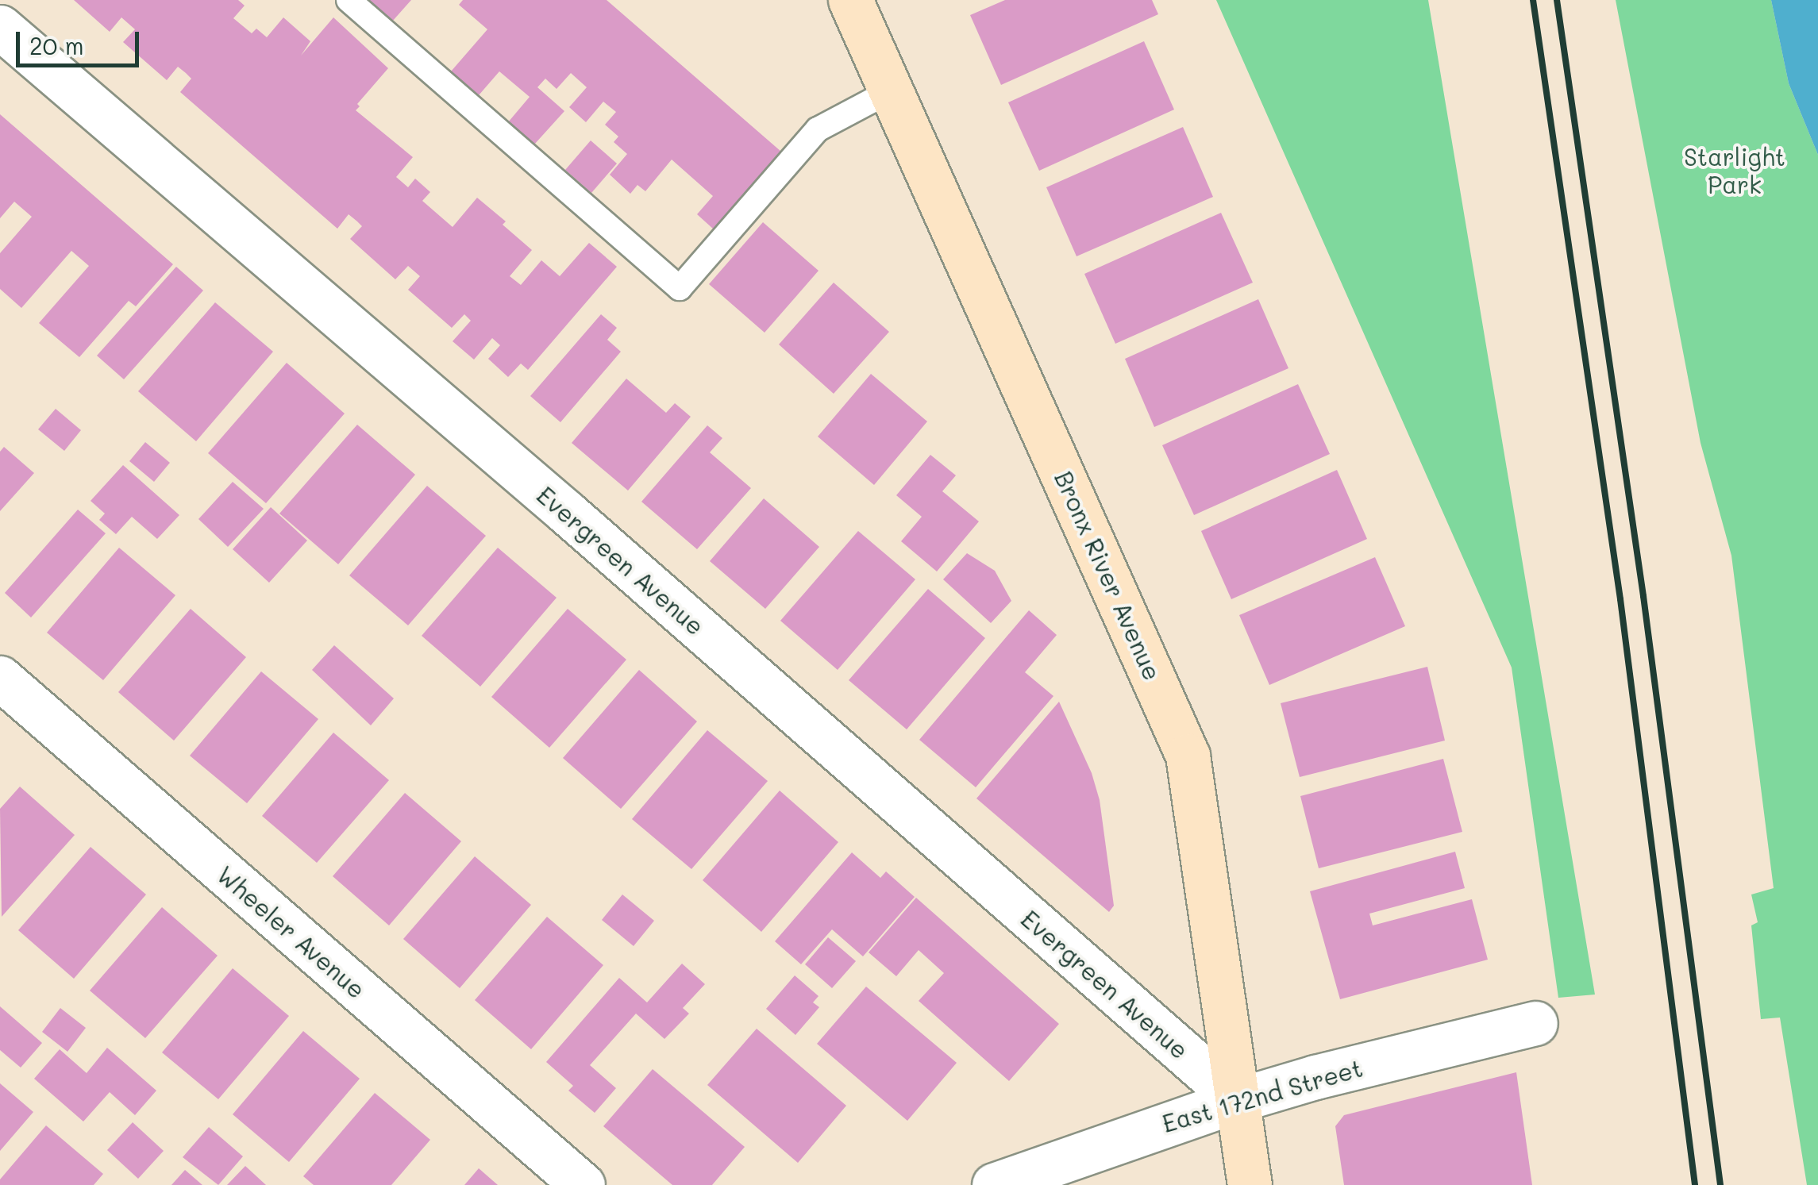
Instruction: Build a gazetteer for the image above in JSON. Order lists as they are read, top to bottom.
{
  "streets": {
    "main road": ["Bronx River Avenue"],
    "street": ["Evergreen Avenue", "Wheeler Avenue", "East 172nd Street"]
  },
  "crossings": [
    ["Evergreen Avenue", "Bronx River Avenue"],
    ["Evergreen Avenue", "East 172nd Street"],
    ["Bronx River Avenue", "East 172nd Street"]
  ],
  "parks": ["Starlight Park"],
  "scale_bar": "20 m"
}
